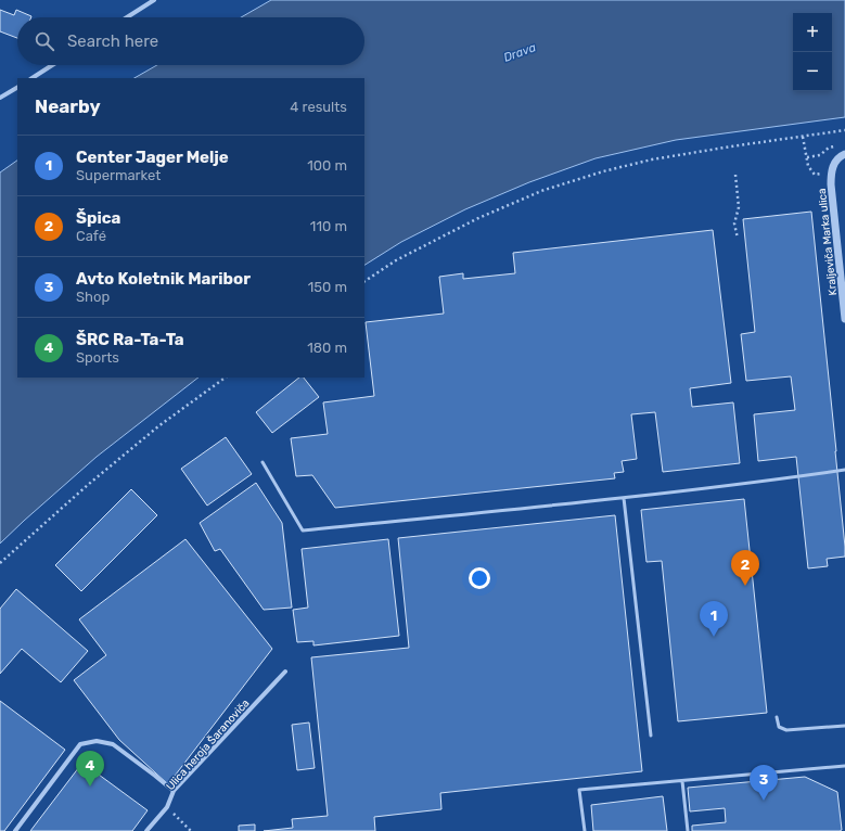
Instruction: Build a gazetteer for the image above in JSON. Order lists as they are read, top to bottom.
{
  "streets": {
    "street": ["Kraljeviča Marka ulica", "Ulica heroja Šaranoviča"]
  },
  "water": ["Drava"],
  "page": {
    "map_buttons": ["+", "−"],
    "search": "Search here",
    "heading": ["Nearby", "4 results"],
    "list": [
      {
        "mark": "1",
        "name": "Center Jager Melje",
        "note": "Supermarket",
        "value": "100 m"
      },
      {
        "mark": "2",
        "name": "Špica",
        "note": "Café",
        "value": "110 m"
      },
      {
        "mark": "3",
        "name": "Avto Koletnik Maribor",
        "note": "Shop",
        "value": "150 m"
      },
      {
        "mark": "4",
        "name": "ŠRC Ra-Ta-Ta",
        "note": "Sports",
        "value": "180 m"
      }
    ],
    "pins": [
      "2",
      "1",
      "4",
      "3"
    ]
  }
}
